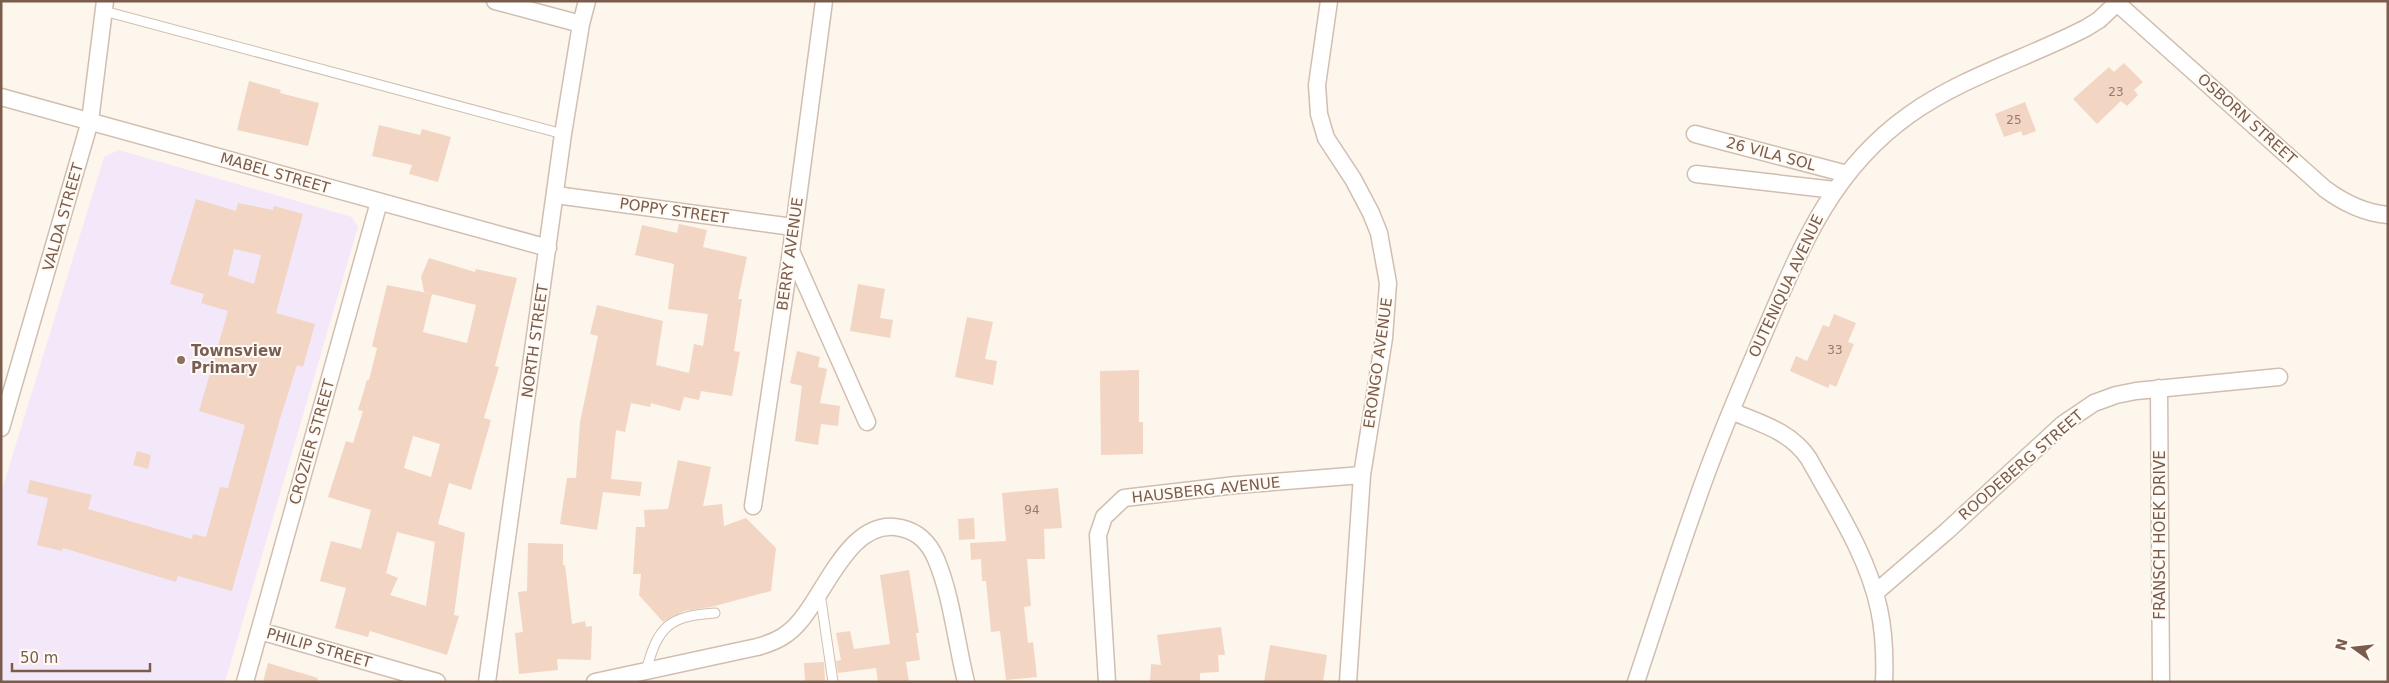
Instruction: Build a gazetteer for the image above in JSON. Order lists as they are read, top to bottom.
{
  "streets": {
    "street": [
      "OSBORN STREET",
      "26 VILA SOL",
      "MABEL STREET",
      "POPPY STREET",
      "VALDA STREET",
      "BERRY AVENUE",
      "OUTENIQUA AVENUE",
      "NORTH STREET",
      "ERONGO AVENUE",
      "CROZIER STREET",
      "ROODEBERG STREET",
      "HAUSBERG AVENUE",
      "FRANSCH HOEK DRIVE",
      "PHILIP STREET"
    ]
  },
  "crossings": [
    ["OSBORN STREET", "OUTENIQUA AVENUE"],
    ["26 VILA SOL", "OUTENIQUA AVENUE"],
    ["MABEL STREET", "VALDA STREET"],
    ["MABEL STREET", "NORTH STREET"],
    ["MABEL STREET", "CROZIER STREET"],
    ["POPPY STREET", "BERRY AVENUE"],
    ["POPPY STREET", "NORTH STREET"],
    ["ERONGO AVENUE", "HAUSBERG AVENUE"],
    ["CROZIER STREET", "PHILIP STREET"],
    ["ROODEBERG STREET", "FRANSCH HOEK DRIVE"]
  ],
  "places": ["Townsview Primary"],
  "house_numbers": [
    "23",
    "25",
    "33",
    "94"
  ],
  "scale_bar": "50 m",
  "north": "left"
}
